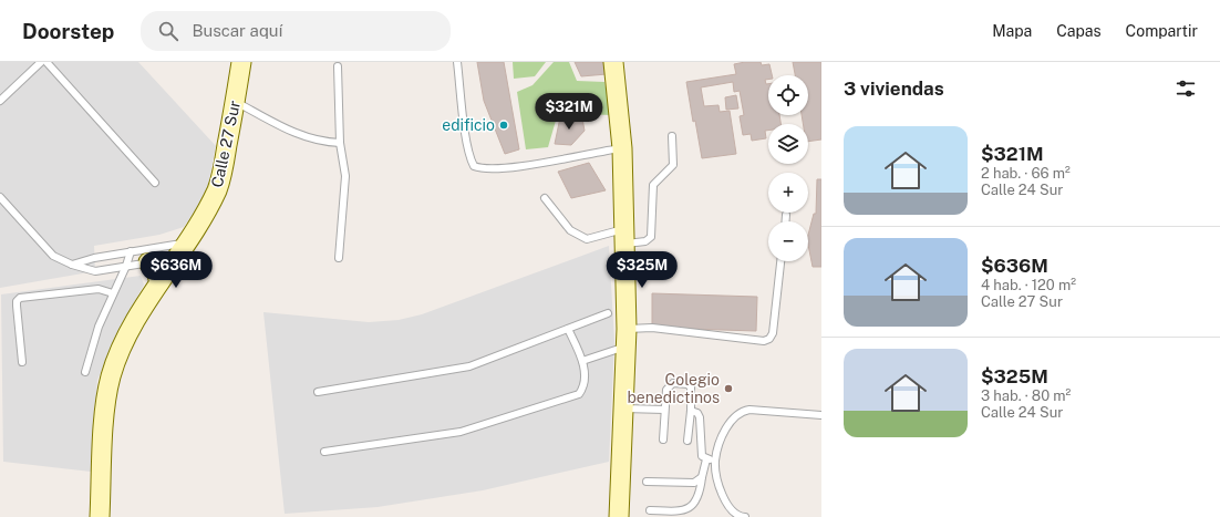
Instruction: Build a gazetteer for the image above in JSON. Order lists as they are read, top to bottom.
{
  "streets": {
    "street": ["Calle 27 Sur"]
  },
  "places": ["edificio", "Colegio benedictinos"],
  "page": {
    "header": "Doorstep",
    "search": "Buscar aquí",
    "nav": ["Mapa", "Capas", "Compartir"],
    "heading": "3 viviendas",
    "map_buttons": ["+", "−"],
    "price": ["$321M", "$636M", "$325M"],
    "list": [
      {
        "name": "$321M",
        "note": "2 hab. · 66 m² · Calle 24 Sur"
      },
      {
        "name": "$636M",
        "note": "4 hab. · 120 m² · Calle 27 Sur"
      },
      {
        "name": "$325M",
        "note": "3 hab. · 80 m² · Calle 24 Sur"
      }
    ]
  }
}
